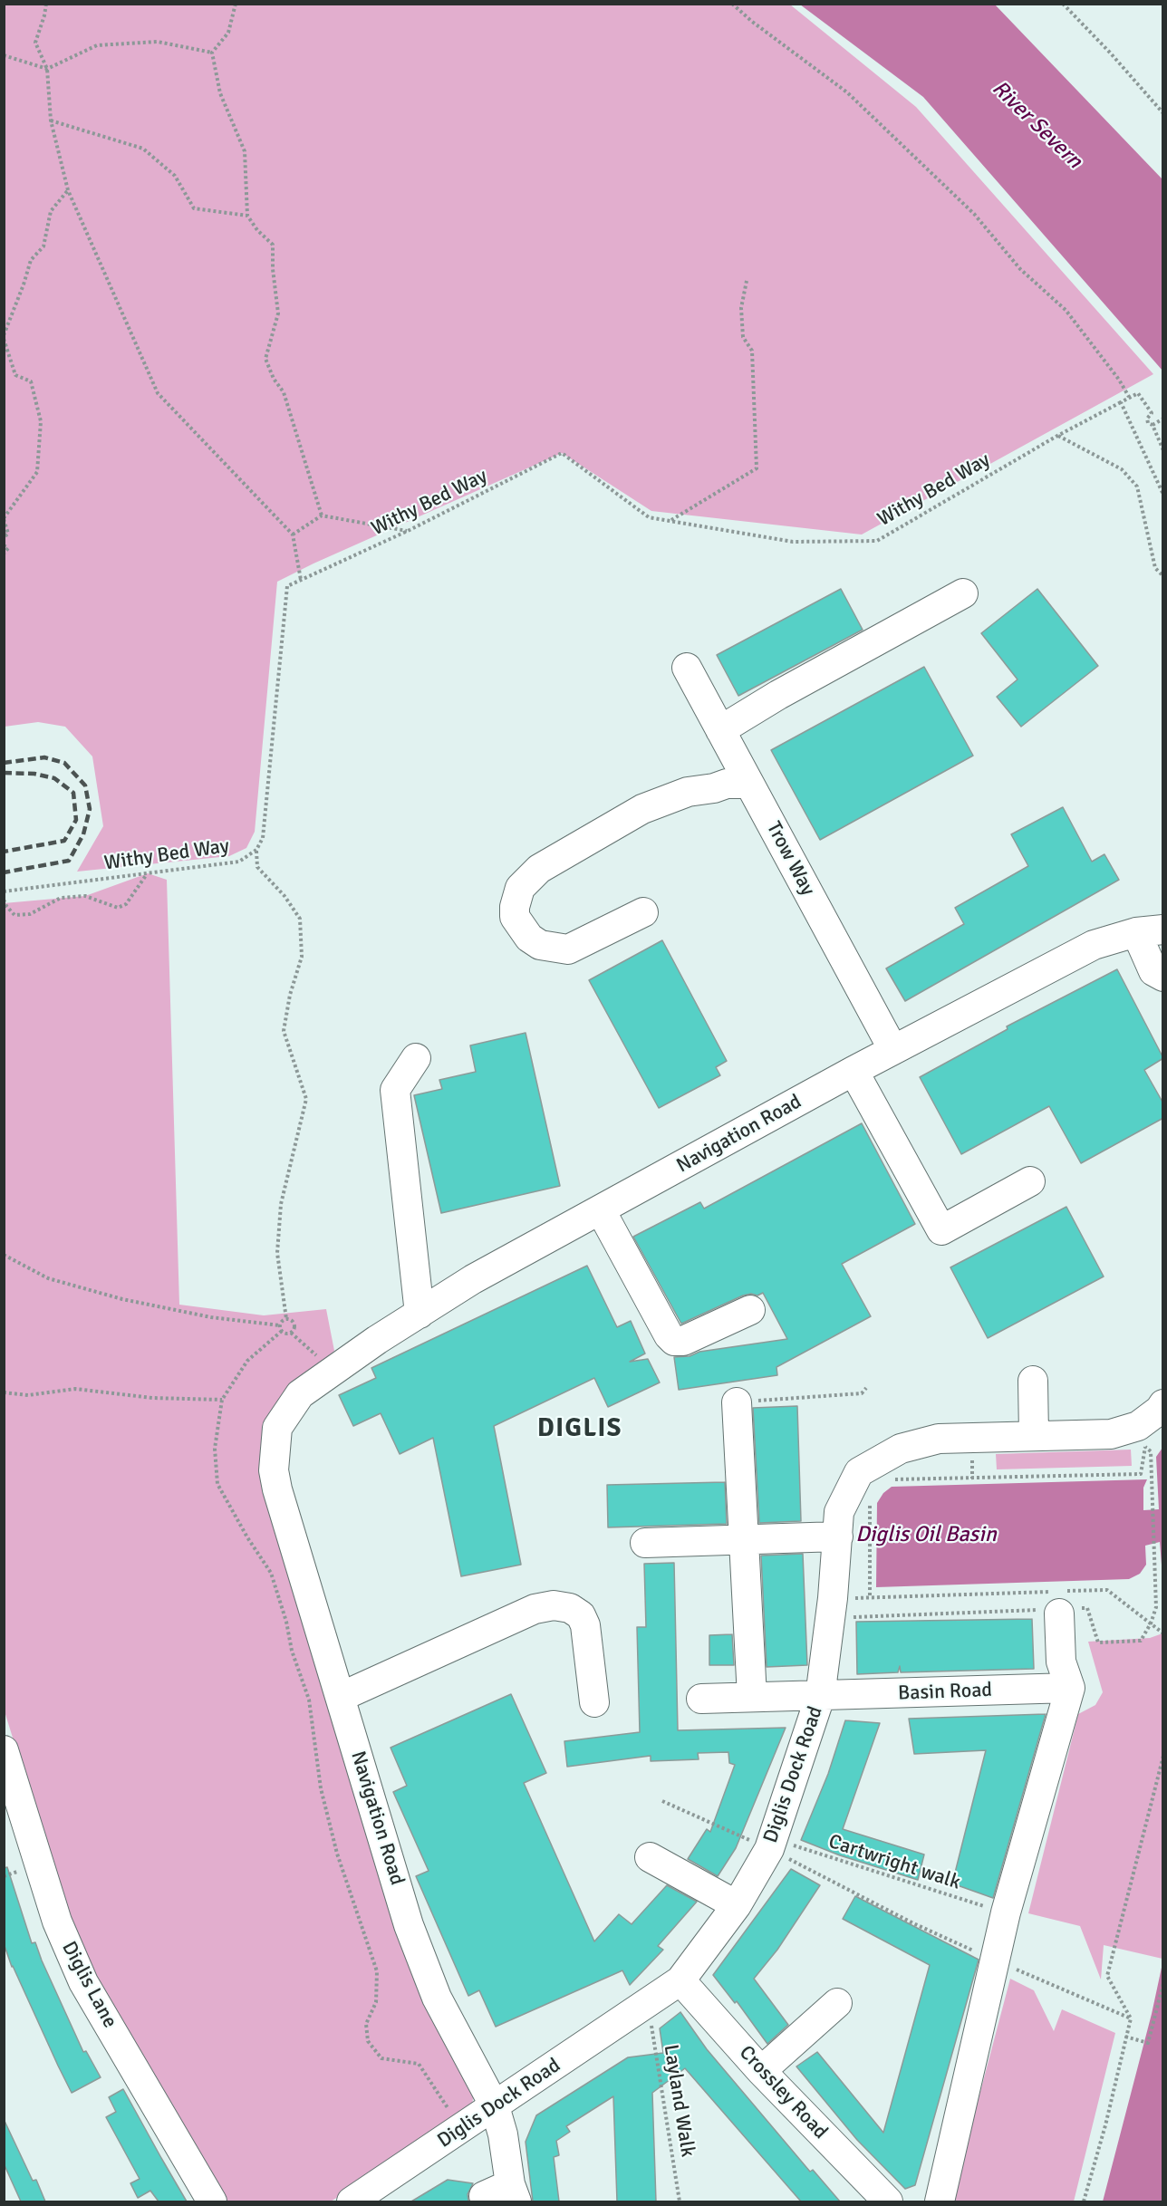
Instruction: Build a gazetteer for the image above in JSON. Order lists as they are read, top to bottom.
{
  "streets": {
    "street": [
      "Trow Way",
      "Navigation Road",
      "Basin Road",
      "Diglis Dock Road",
      "Diglis Lane",
      "Crossley Road"
    ],
    "path": ["Withy Bed Way", "Cartwright walk", "Layland Walk"]
  },
  "crossings": [
    ["Trow Way", "Navigation Road"],
    ["Navigation Road", "Diglis Dock Road"],
    ["Basin Road", "Diglis Dock Road"],
    ["Diglis Dock Road", "Cartwright walk"],
    ["Diglis Dock Road", "Crossley Road"],
    ["Diglis Dock Road", "Layland Walk"]
  ],
  "districts": ["DIGLIS"],
  "water": ["River Severn", "Diglis Oil Basin"]
}
